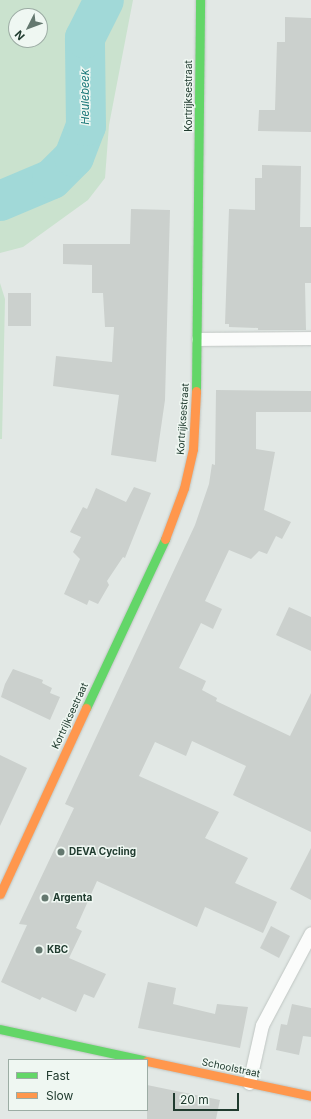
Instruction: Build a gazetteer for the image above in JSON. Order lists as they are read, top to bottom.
{
  "streets": {
    "street": ["Kortrijksestraat", "Schoolstraat"]
  },
  "water": ["Heulebeek"],
  "places": ["DEVA Cycling", "Argenta", "KBC"],
  "legend": ["Fast", "Slow"],
  "scale_bar": "20 m",
  "north": "bottom left"
}
